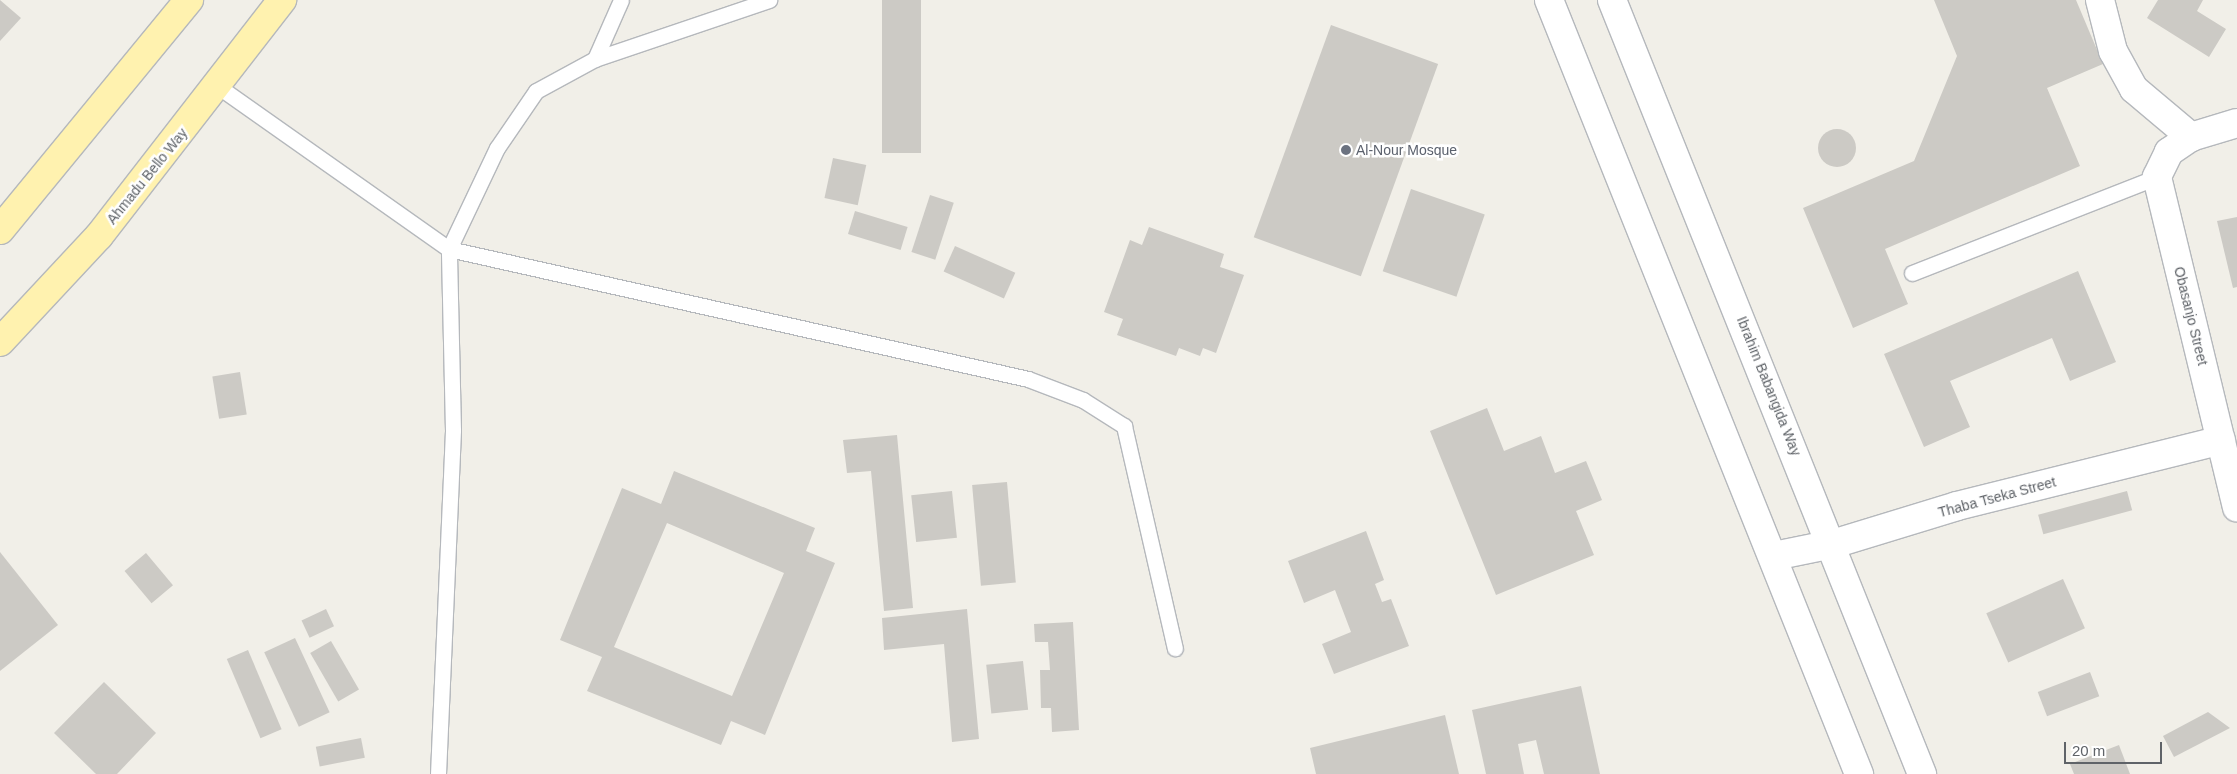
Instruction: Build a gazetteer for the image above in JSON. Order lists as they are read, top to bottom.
{
  "streets": {
    "main road": [
      "Ahmadu Bello Way",
      "Obasanjo Street",
      "Ibrahim Babangida Way",
      "Thaba Tseka Street"
    ]
  },
  "crossings": [
    ["Obasanjo Street", "Thaba Tseka Street"],
    ["Ibrahim Babangida Way", "Thaba Tseka Street"]
  ],
  "places": ["Al-Nour Mosque"],
  "scale_bar": "20 m"
}
